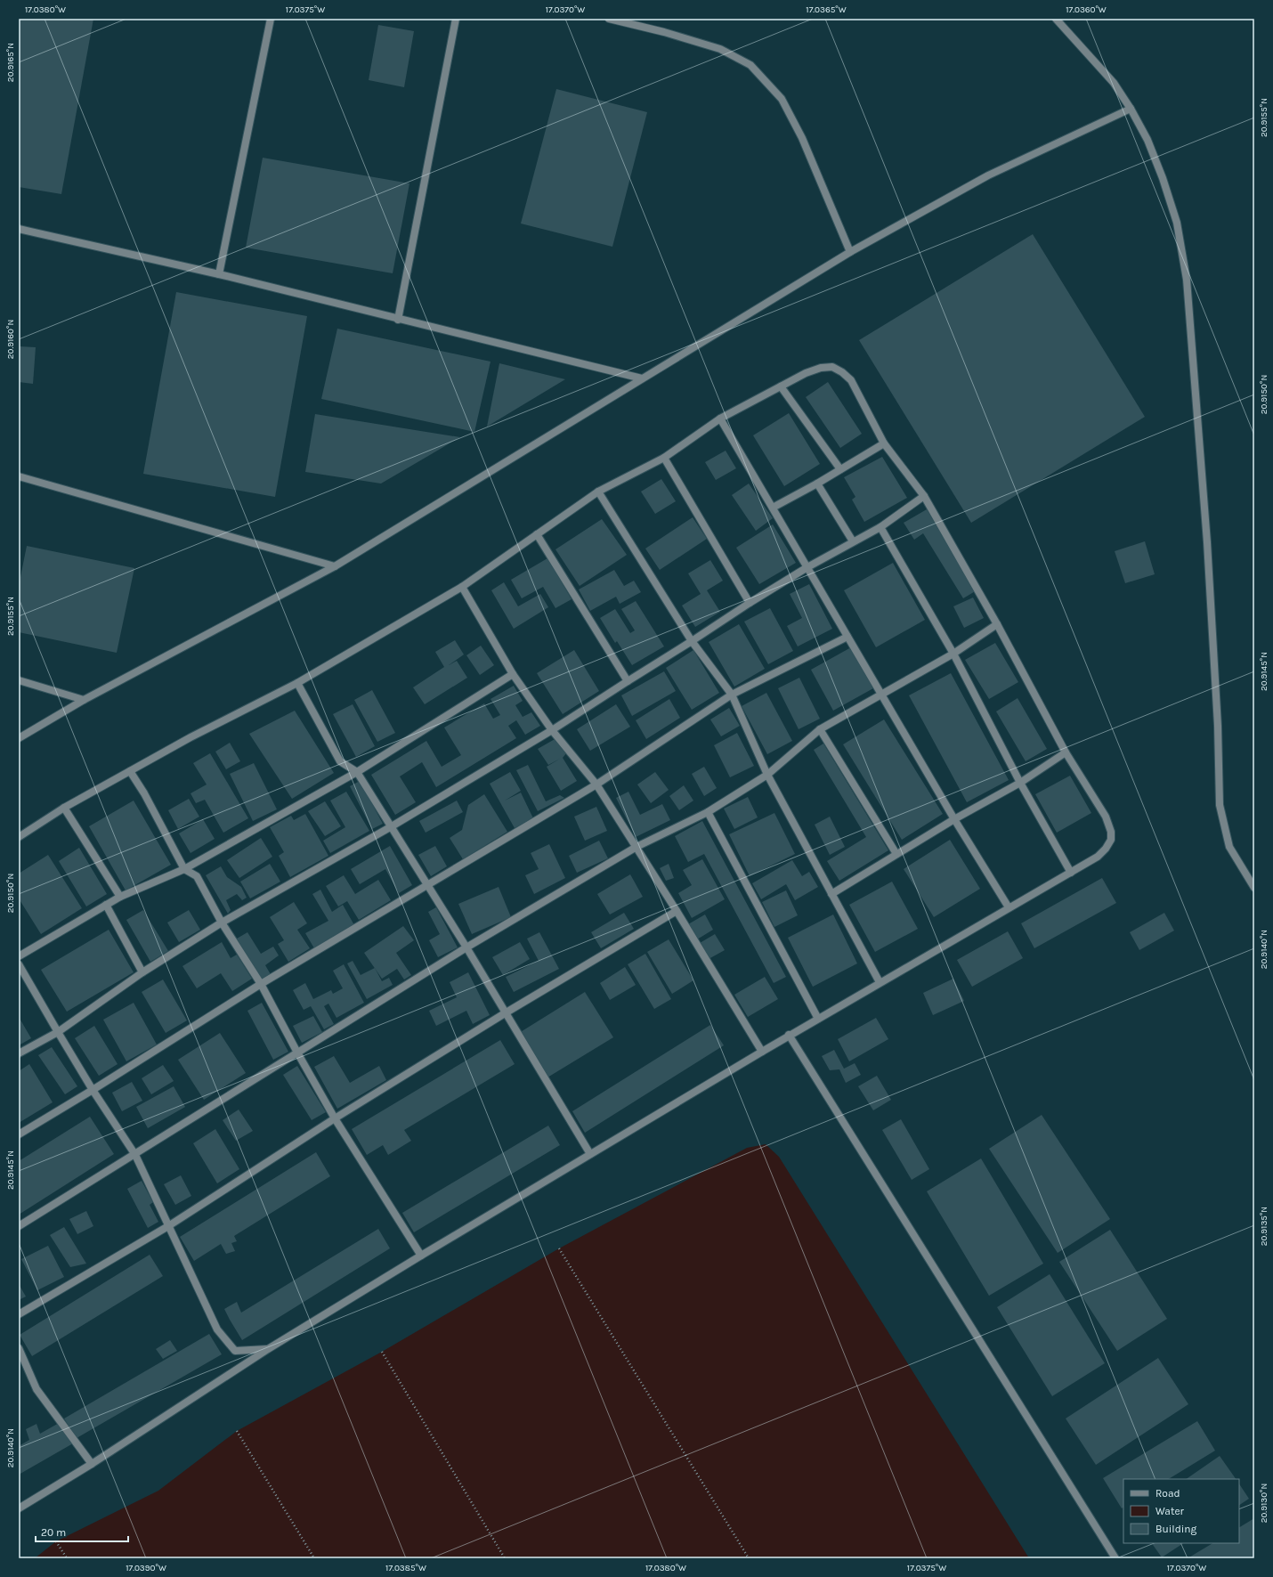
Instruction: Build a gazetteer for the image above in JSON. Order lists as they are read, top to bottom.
{
  "legend": ["Road", "Water", "Building"],
  "scale_bar": "20 m",
  "coordinates": [
    "17.0380°W",
    "17.0375°W",
    "17.0370°W",
    "17.0365°W",
    "17.0360°W",
    "20.9165°N",
    "20.9155°N",
    "20.9160°N",
    "20.9150°N",
    "20.9145°N",
    "20.9140°N",
    "20.9135°N",
    "20.9130°N",
    "17.0390°W",
    "17.0385°W"
  ]
}
